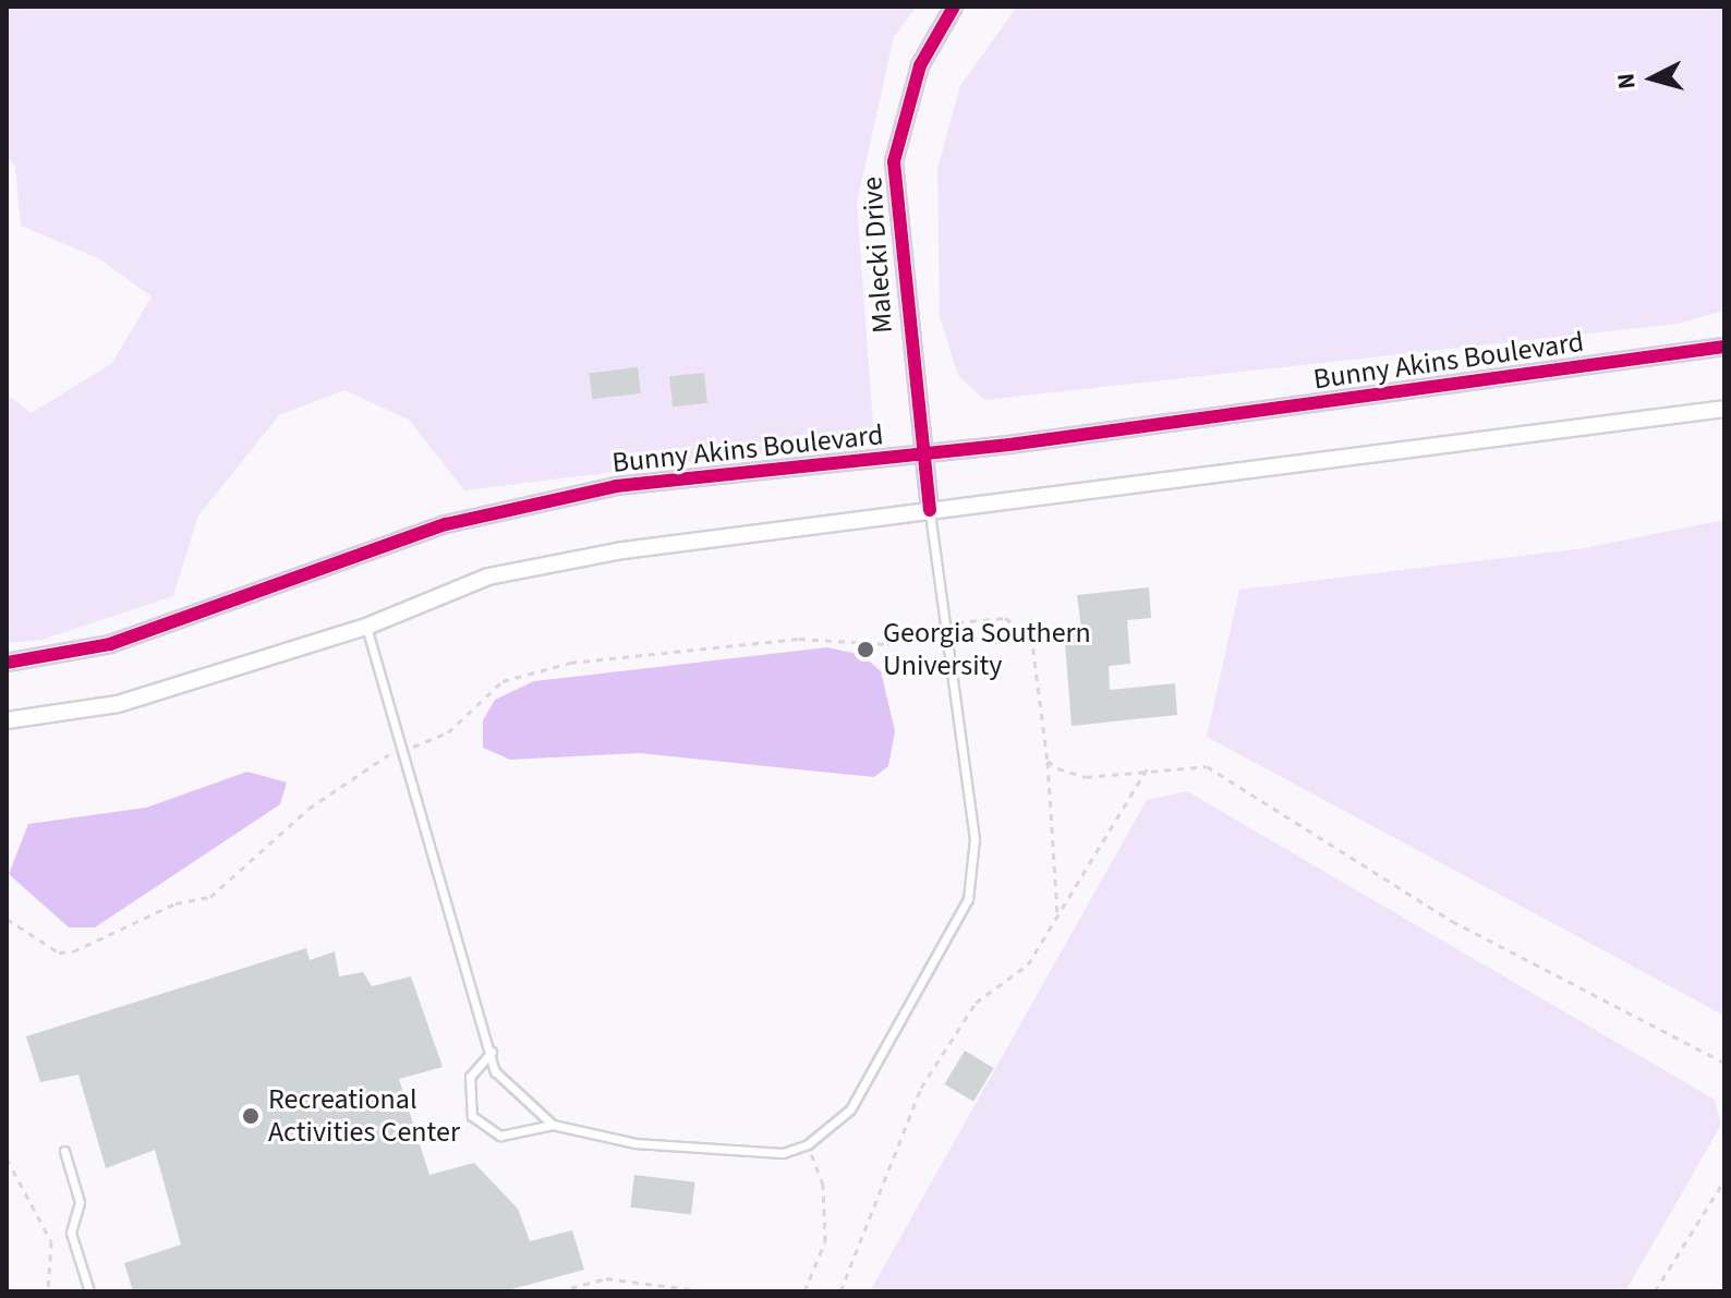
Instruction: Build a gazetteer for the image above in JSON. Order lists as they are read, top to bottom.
{
  "streets": {
    "street": ["Malecki Drive", "Bunny Akins Boulevard"]
  },
  "crossings": [
    ["Malecki Drive", "Bunny Akins Boulevard"]
  ],
  "places": ["Georgia Southern University", "Recreational Activities Center"],
  "north": "left"
}
